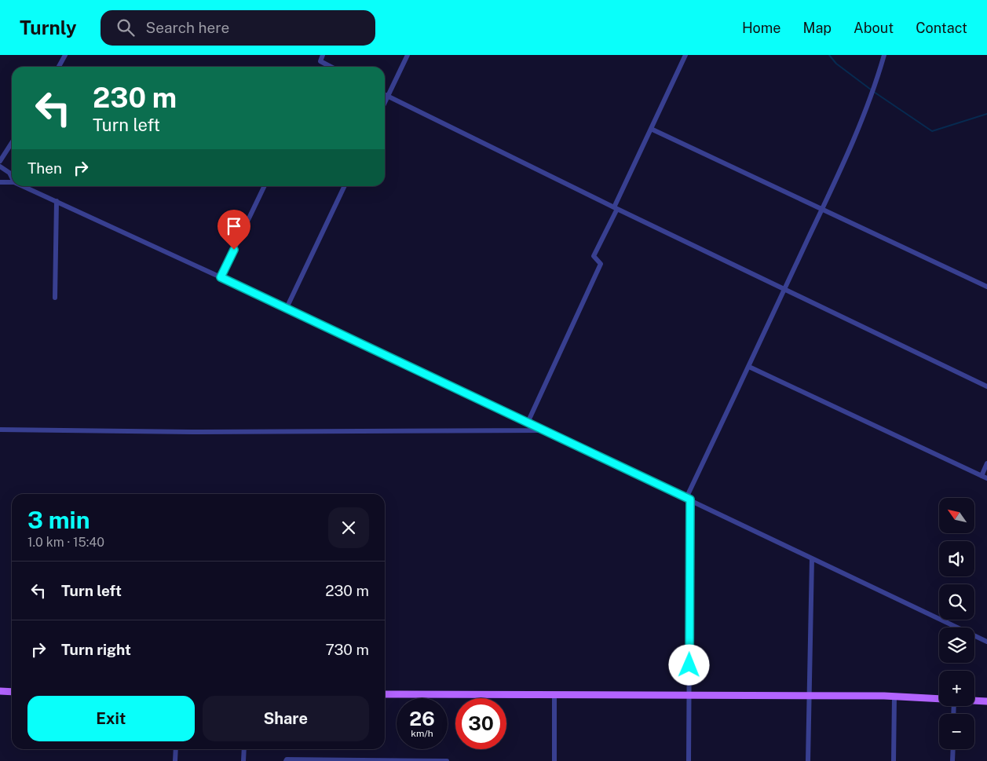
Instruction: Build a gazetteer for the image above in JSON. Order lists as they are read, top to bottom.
{
  "north": "top left",
  "page": {
    "header": "Turnly",
    "search": "Search here",
    "nav": [
      "Home",
      "Map",
      "About",
      "Contact"
    ],
    "turn": ["230 m", "Turn left"],
    "then": "Then",
    "heading": ["3 min", "1.0 km · 15:40"],
    "map_buttons": ["+", "−"],
    "list": [
      {
        "name": "Turn left",
        "value": "230 m"
      },
      {
        "name": "Turn right",
        "value": "730 m"
      }
    ],
    "buttons": ["Exit", "Share"],
    "speed": "26 km/h",
    "limit": "30"
  }
}
